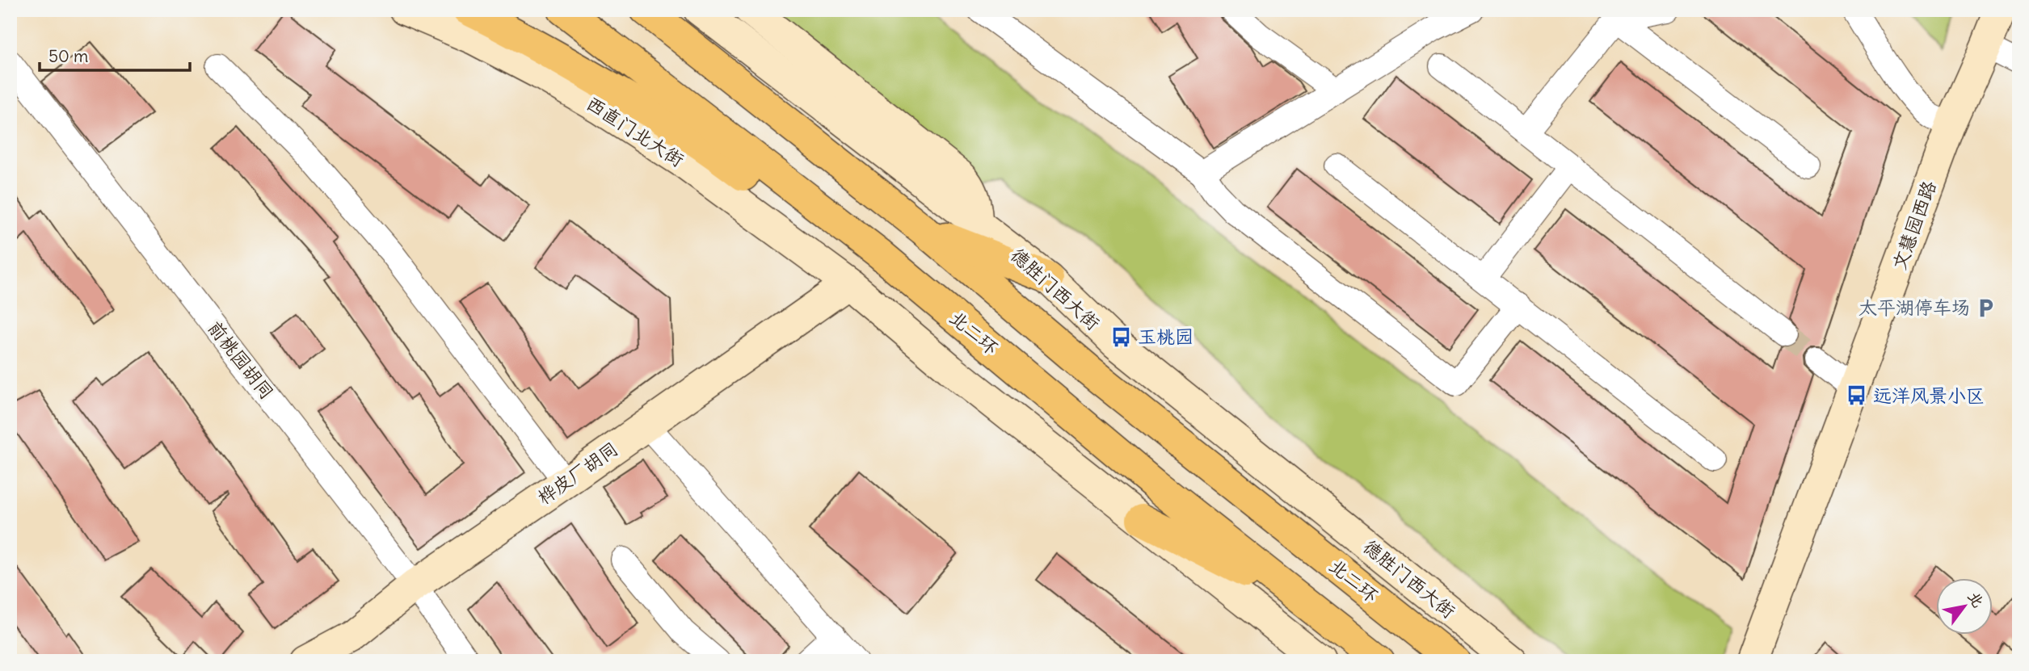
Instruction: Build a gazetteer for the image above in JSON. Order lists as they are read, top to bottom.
{
  "streets": {
    "highway": ["北二环"],
    "street": [
      "西直门北大街",
      "文慧园西路",
      "德胜门西大街",
      "前桃园胡同",
      "桦皮厂胡同"
    ]
  },
  "crossings": [
    ["西直门北大街", "桦皮厂胡同"],
    ["前桃园胡同", "桦皮厂胡同"]
  ],
  "places": {
    "parking": ["太平湖停车场"],
    "bus stop": ["玉桃园", "远洋风景小区"]
  },
  "scale_bar": "50 m",
  "north": "top right"
}
